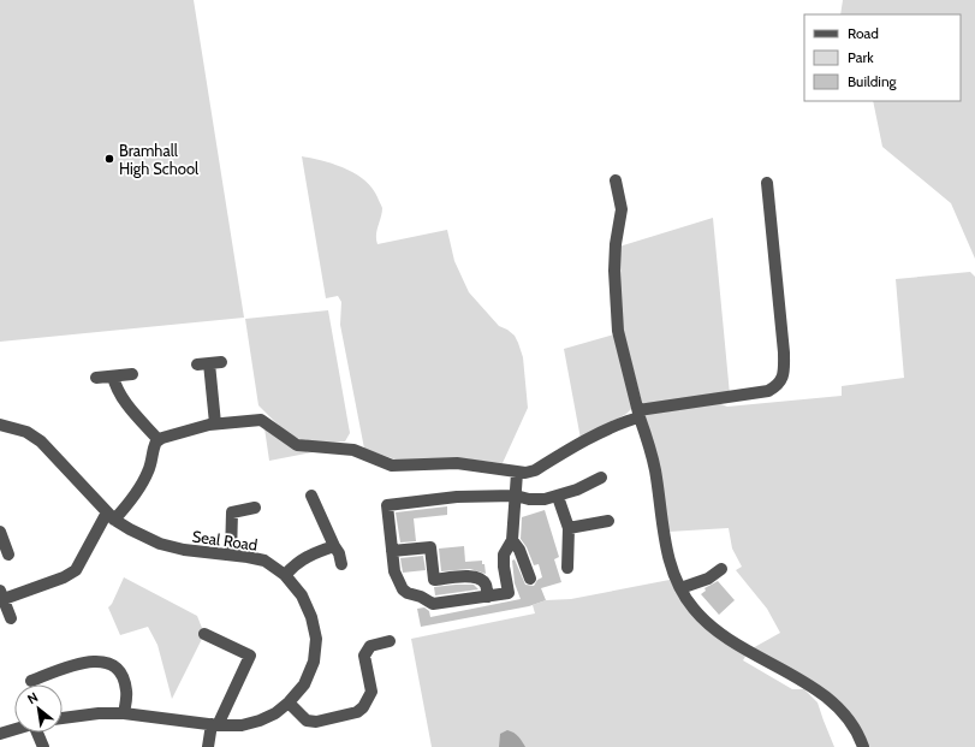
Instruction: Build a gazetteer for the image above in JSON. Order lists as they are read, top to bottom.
{
  "streets": {
    "street": ["Seal Road"]
  },
  "places": ["Bramhall High School"],
  "legend": ["Road", "Park", "Building"],
  "north": "top left"
}
